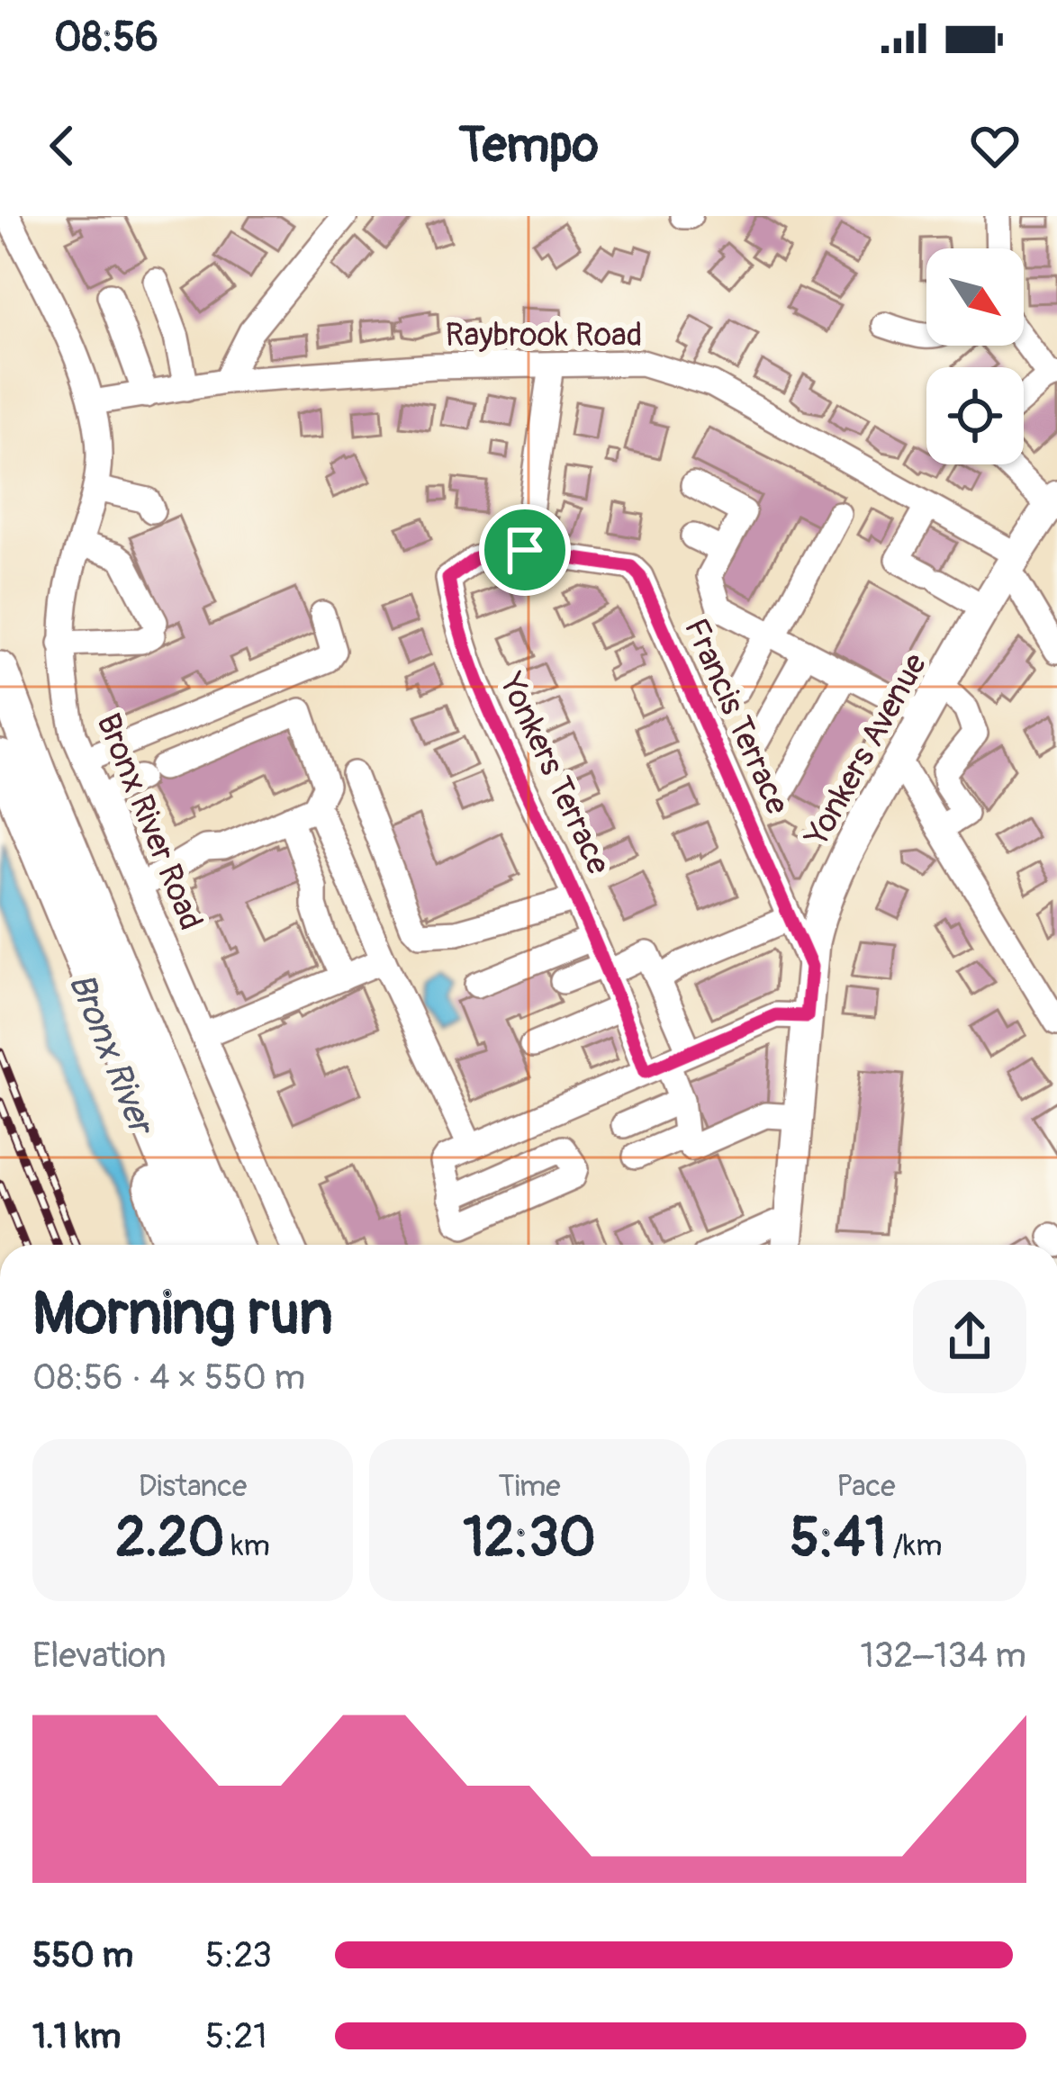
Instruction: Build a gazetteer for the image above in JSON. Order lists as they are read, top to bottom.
{
  "streets": {
    "main road": ["Yonkers Avenue"],
    "street": [
      "Raybrook Road",
      "Francis Terrace",
      "Yonkers Terrace",
      "Bronx River Road"
    ]
  },
  "crossings": [
    ["Raybrook Road", "Yonkers Avenue"],
    ["Raybrook Road", "Bronx River Road"],
    ["Francis Terrace", "Yonkers Avenue"],
    ["Francis Terrace", "Yonkers Terrace"]
  ],
  "water": ["Bronx River"],
  "north": "bottom right",
  "page": {
    "status": "08:56",
    "header": "Tempo",
    "heading": ["Morning run", "08:56 · 4 × 550 m"],
    "stats": [
      ["Distance", "2.20 km"],
      ["Time", "12:30"],
      ["Pace", "5:41 /km"]
    ],
    "chart": ["Elevation", "132–134 m"],
    "list": [
      {
        "name": "550 m",
        "note": "5:23"
      },
      {
        "name": "1.1 km",
        "note": "5:21"
      }
    ]
  }
}
